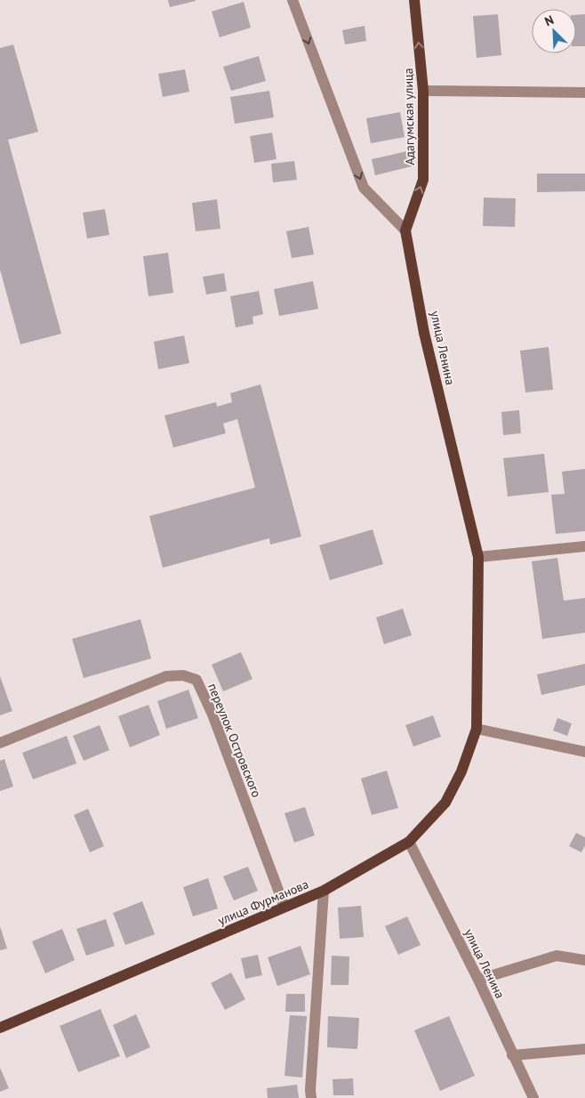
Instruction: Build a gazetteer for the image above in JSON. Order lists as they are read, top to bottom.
{
  "streets": {
    "main road": ["Адагумская улица", "улица Ленина", "улица Фурманова"],
    "street": ["переулок Островского"]
  },
  "crossings": [
    ["Адагумская улица", "улица Ленина"],
    ["улица Ленина", "улица Фурманова"],
    ["переулок Островского", "улица Фурманова"]
  ],
  "one_way": ["Адагумская улица"],
  "north": "top left"
}
